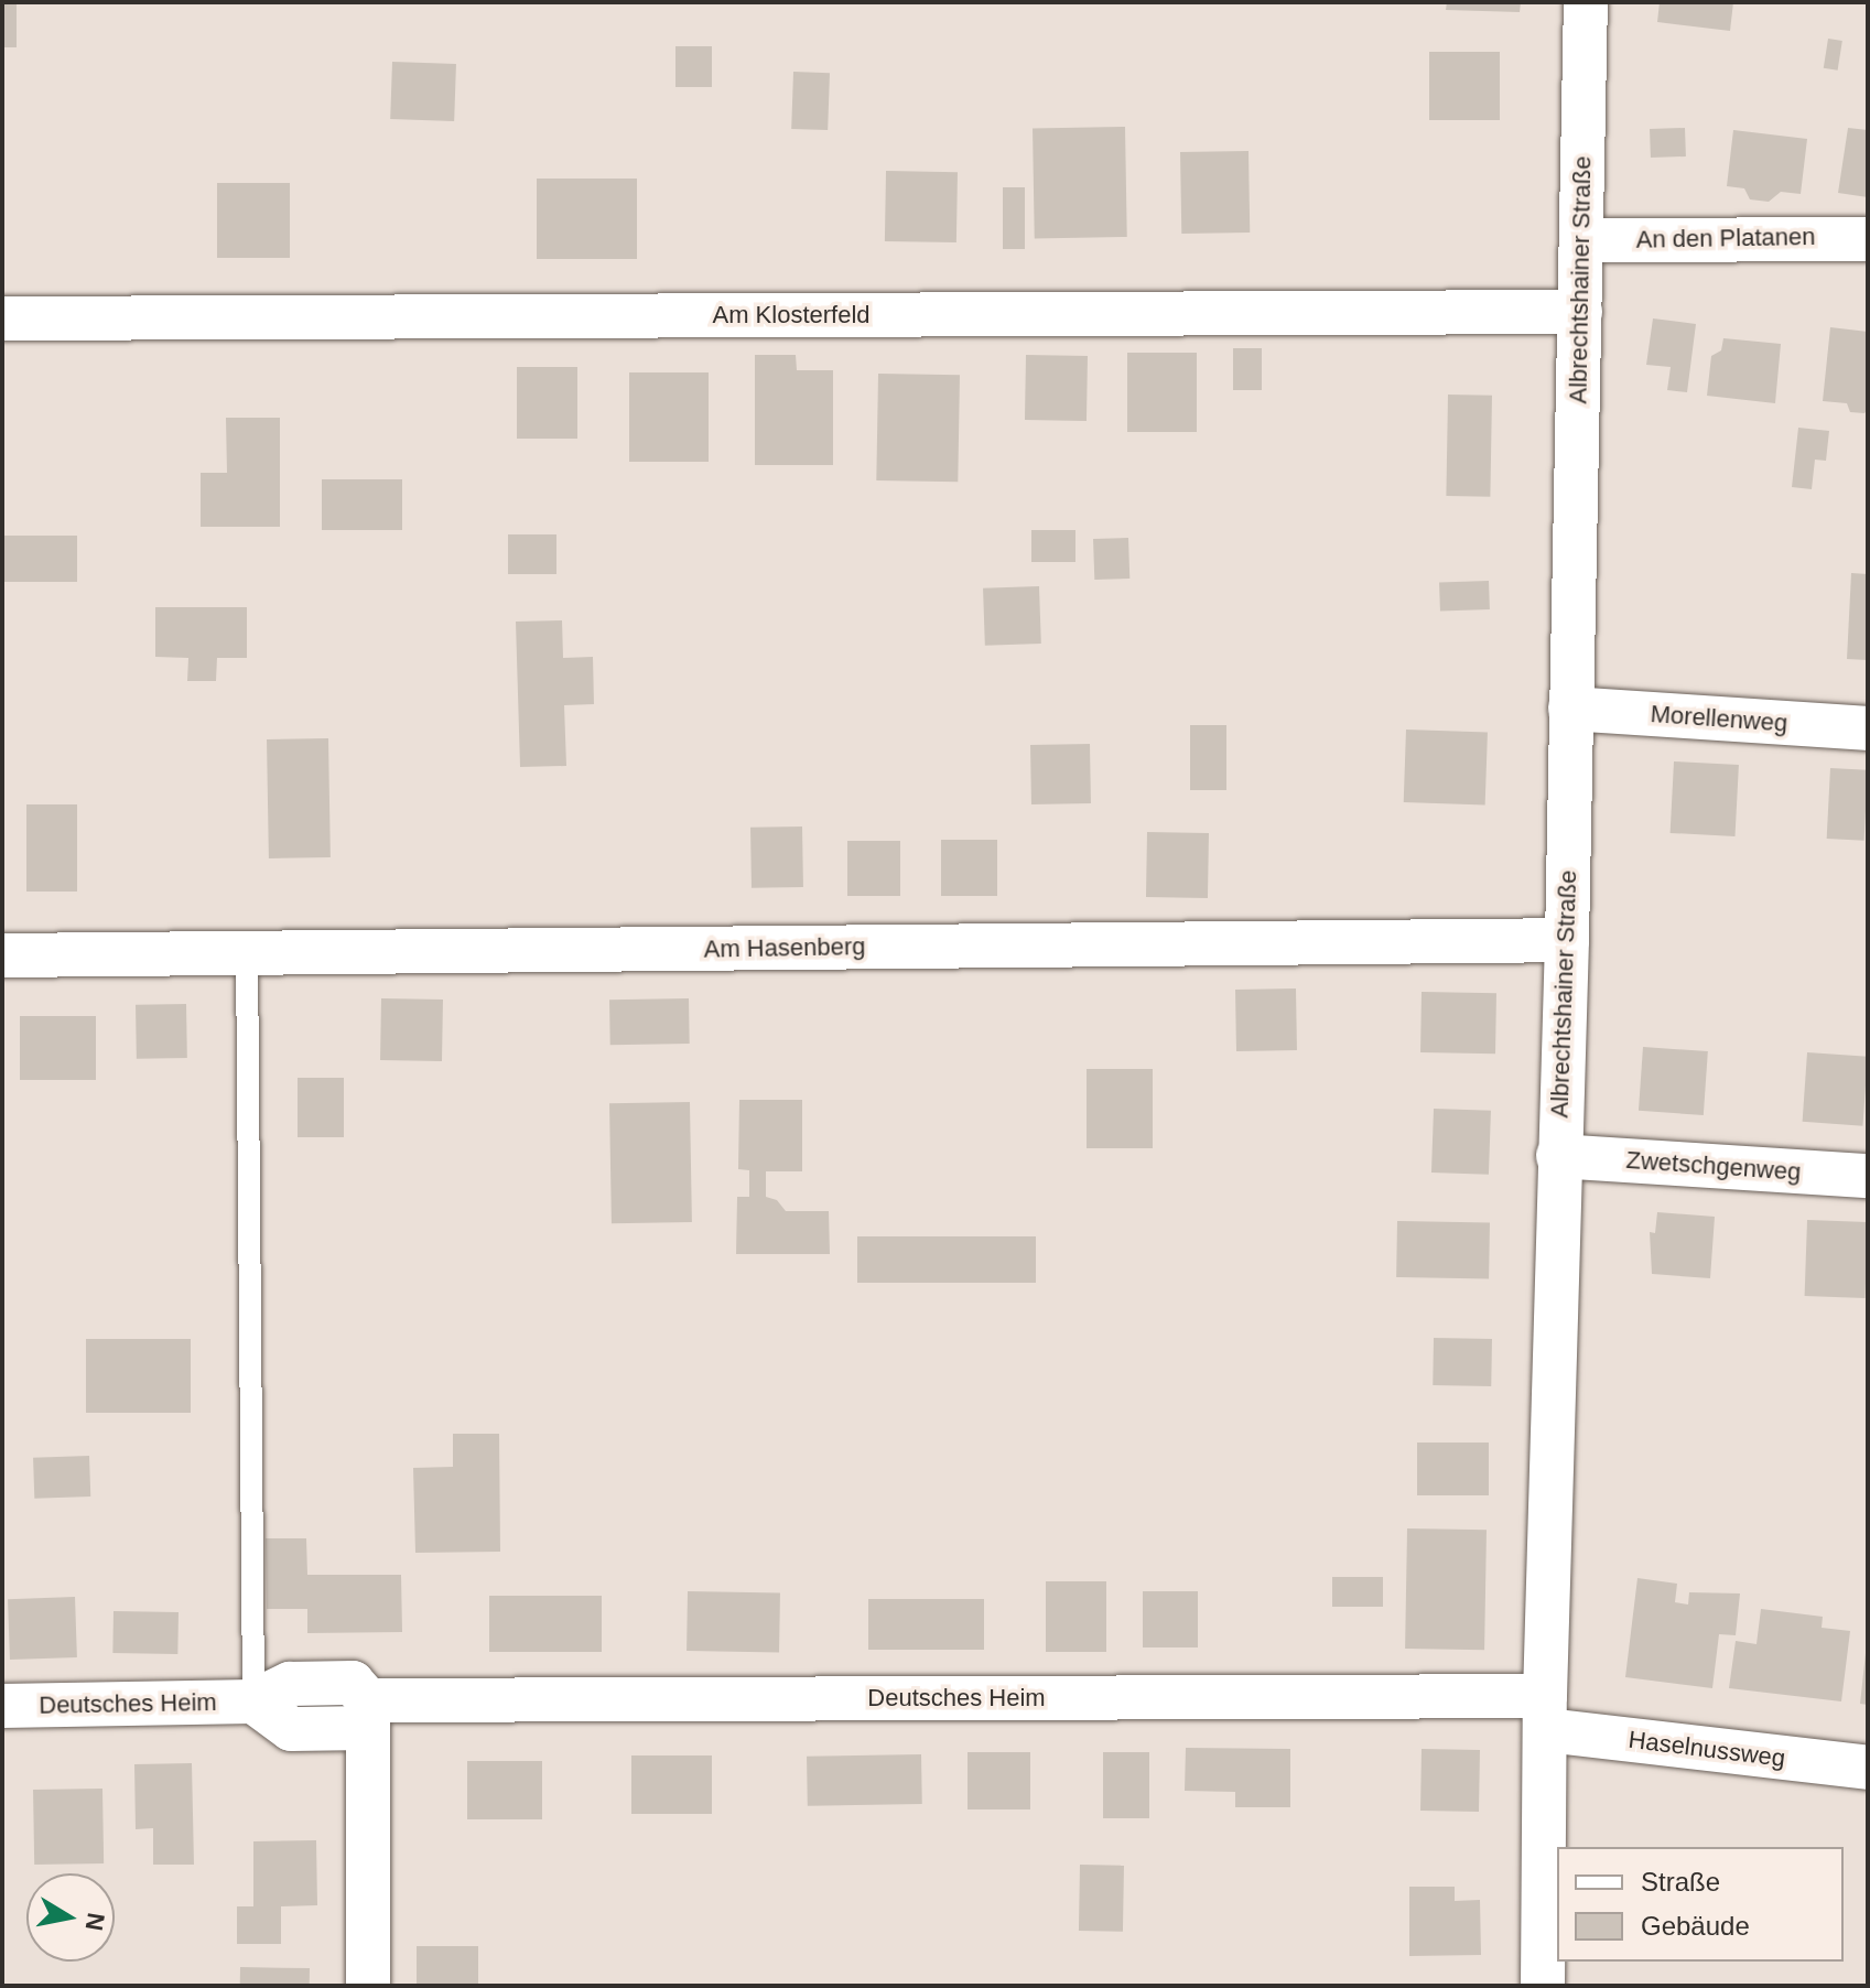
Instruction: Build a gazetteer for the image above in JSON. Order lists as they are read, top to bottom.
{
  "streets": {
    "street": [
      "An den Platanen",
      "Albrechtshainer Straße",
      "Am Klosterfeld",
      "Morellenweg",
      "Am Hasenberg",
      "Zwetschgenweg",
      "Deutsches Heim",
      "Haselnussweg"
    ]
  },
  "crossings": [
    ["An den Platanen", "Albrechtshainer Straße"],
    ["Albrechtshainer Straße", "Am Klosterfeld"],
    ["Albrechtshainer Straße", "Morellenweg"],
    ["Albrechtshainer Straße", "Am Hasenberg"],
    ["Albrechtshainer Straße", "Zwetschgenweg"],
    ["Albrechtshainer Straße", "Deutsches Heim"],
    ["Albrechtshainer Straße", "Haselnussweg"],
    ["Deutsches Heim", "Haselnussweg"]
  ],
  "legend": ["Straße", "Gebäude"],
  "north": "right"
}
